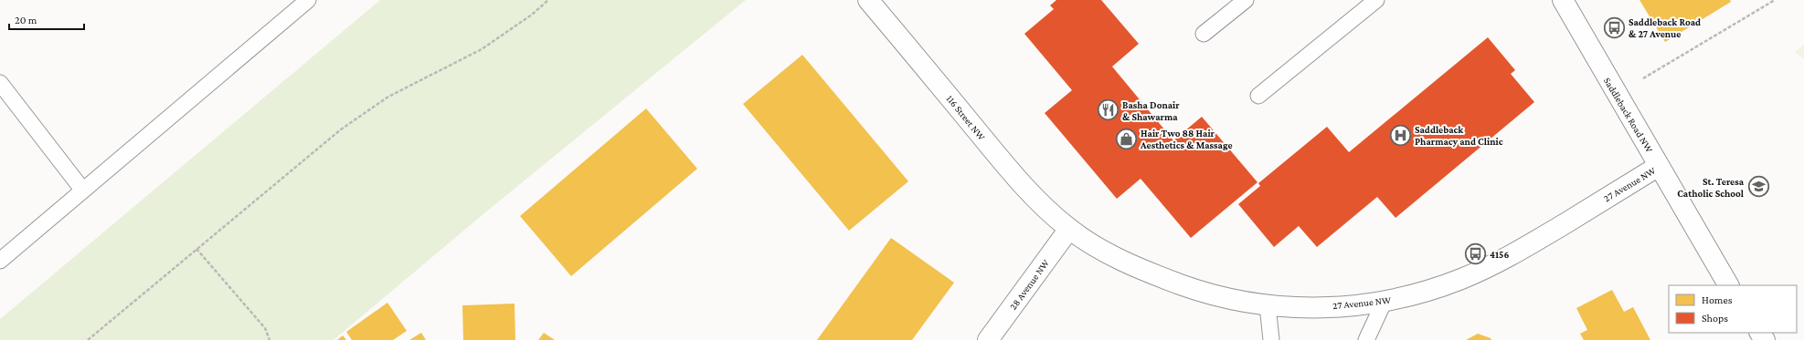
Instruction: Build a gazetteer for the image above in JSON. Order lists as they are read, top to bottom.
{
  "streets": {
    "street": [
      "Saddleback Road NW",
      "116 Street NW",
      "27 Avenue NW",
      "28 Avenue NW"
    ]
  },
  "crossings": [
    ["Saddleback Road NW", "27 Avenue NW"],
    ["116 Street NW", "27 Avenue NW"],
    ["116 Street NW", "28 Avenue NW"],
    ["27 Avenue NW", "28 Avenue NW"]
  ],
  "places": {
    "bus stop": ["Saddleback Road & 27 Avenue", "4156"],
    "restaurant": ["Basha Donair & Shawarma"],
    "hospital": ["Saddleback Pharmacy and Clinic"],
    "shop": ["Hair Two 88 Hair Aesthetics & Massage"],
    "school or university": ["St. Teresa Catholic School"]
  },
  "legend": ["Homes", "Shops"],
  "scale_bar": "20 m"
}
